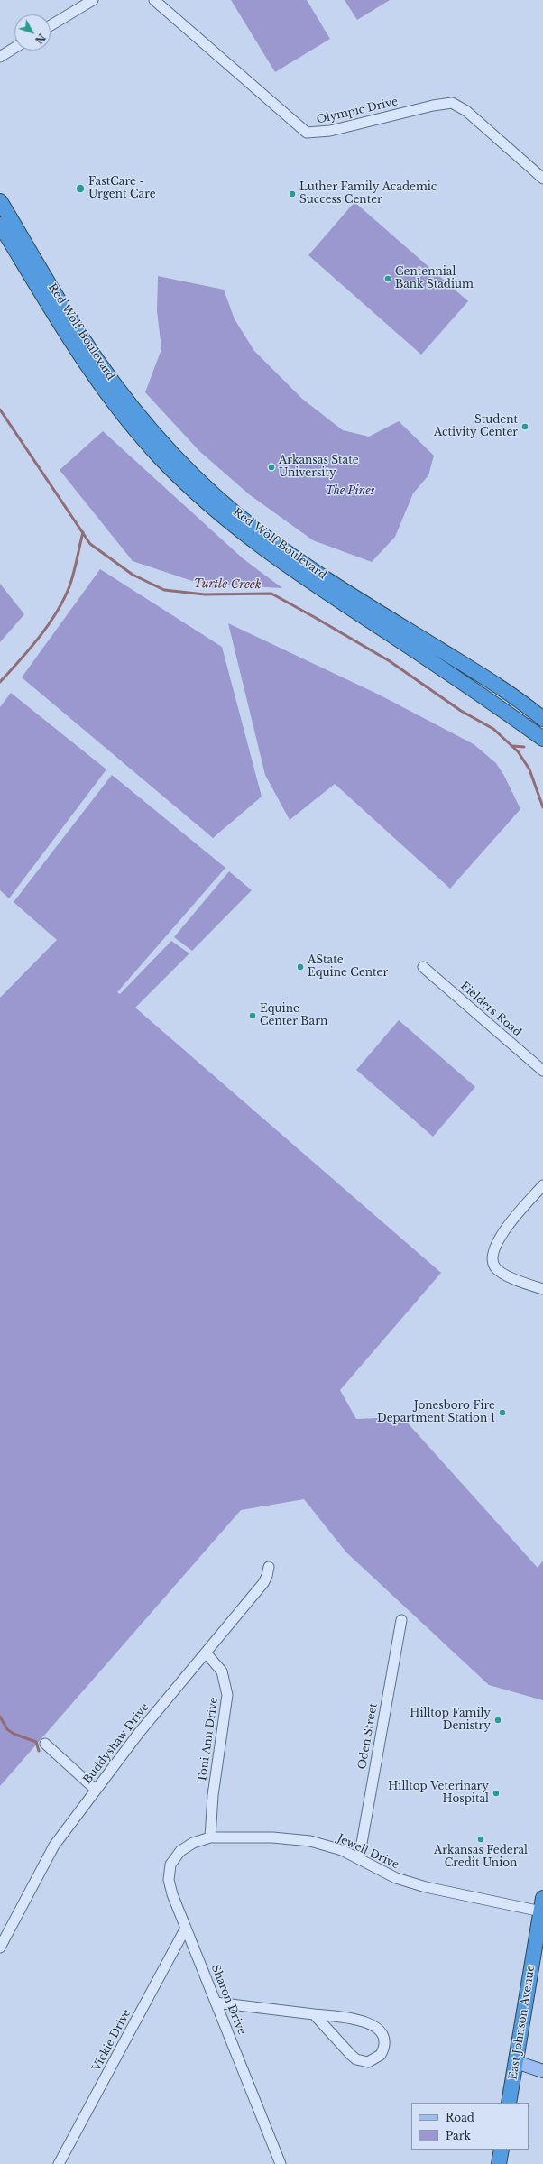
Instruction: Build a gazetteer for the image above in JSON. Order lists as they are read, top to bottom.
{
  "streets": {
    "highway": ["Red Wolf Boulevard", "East Johnson Avenue"],
    "street": [
      "Olympic Drive",
      "Fielders Road",
      "Oden Street",
      "Toni Ann Drive",
      "Buddyshaw Drive",
      "Jewell Drive",
      "Sharon Drive",
      "Vickie Drive"
    ]
  },
  "crossings": [
    ["Oden Street", "Jewell Drive"],
    ["Toni Ann Drive", "Buddyshaw Drive"],
    ["Toni Ann Drive", "Jewell Drive"],
    ["Jewell Drive", "Sharon Drive"],
    ["Jewell Drive", "East Johnson Avenue"],
    ["Sharon Drive", "Vickie Drive"]
  ],
  "water": ["Turtle Creek"],
  "parks": ["The Pines"],
  "places": [
    "FastCare - Urgent Care",
    "Luther Family Academic Success Center",
    "Centennial Bank Stadium",
    "Student Activity Center",
    "Arkansas State University",
    "AState Equine Center",
    "Equine Center Barn",
    "Jonesboro Fire Department Station 1",
    "Hilltop Family Denistry",
    "Hilltop Veterinary Hospital",
    "Arkansas Federal Credit Union"
  ],
  "legend": ["Road", "Park"],
  "north": "bottom right"
}
